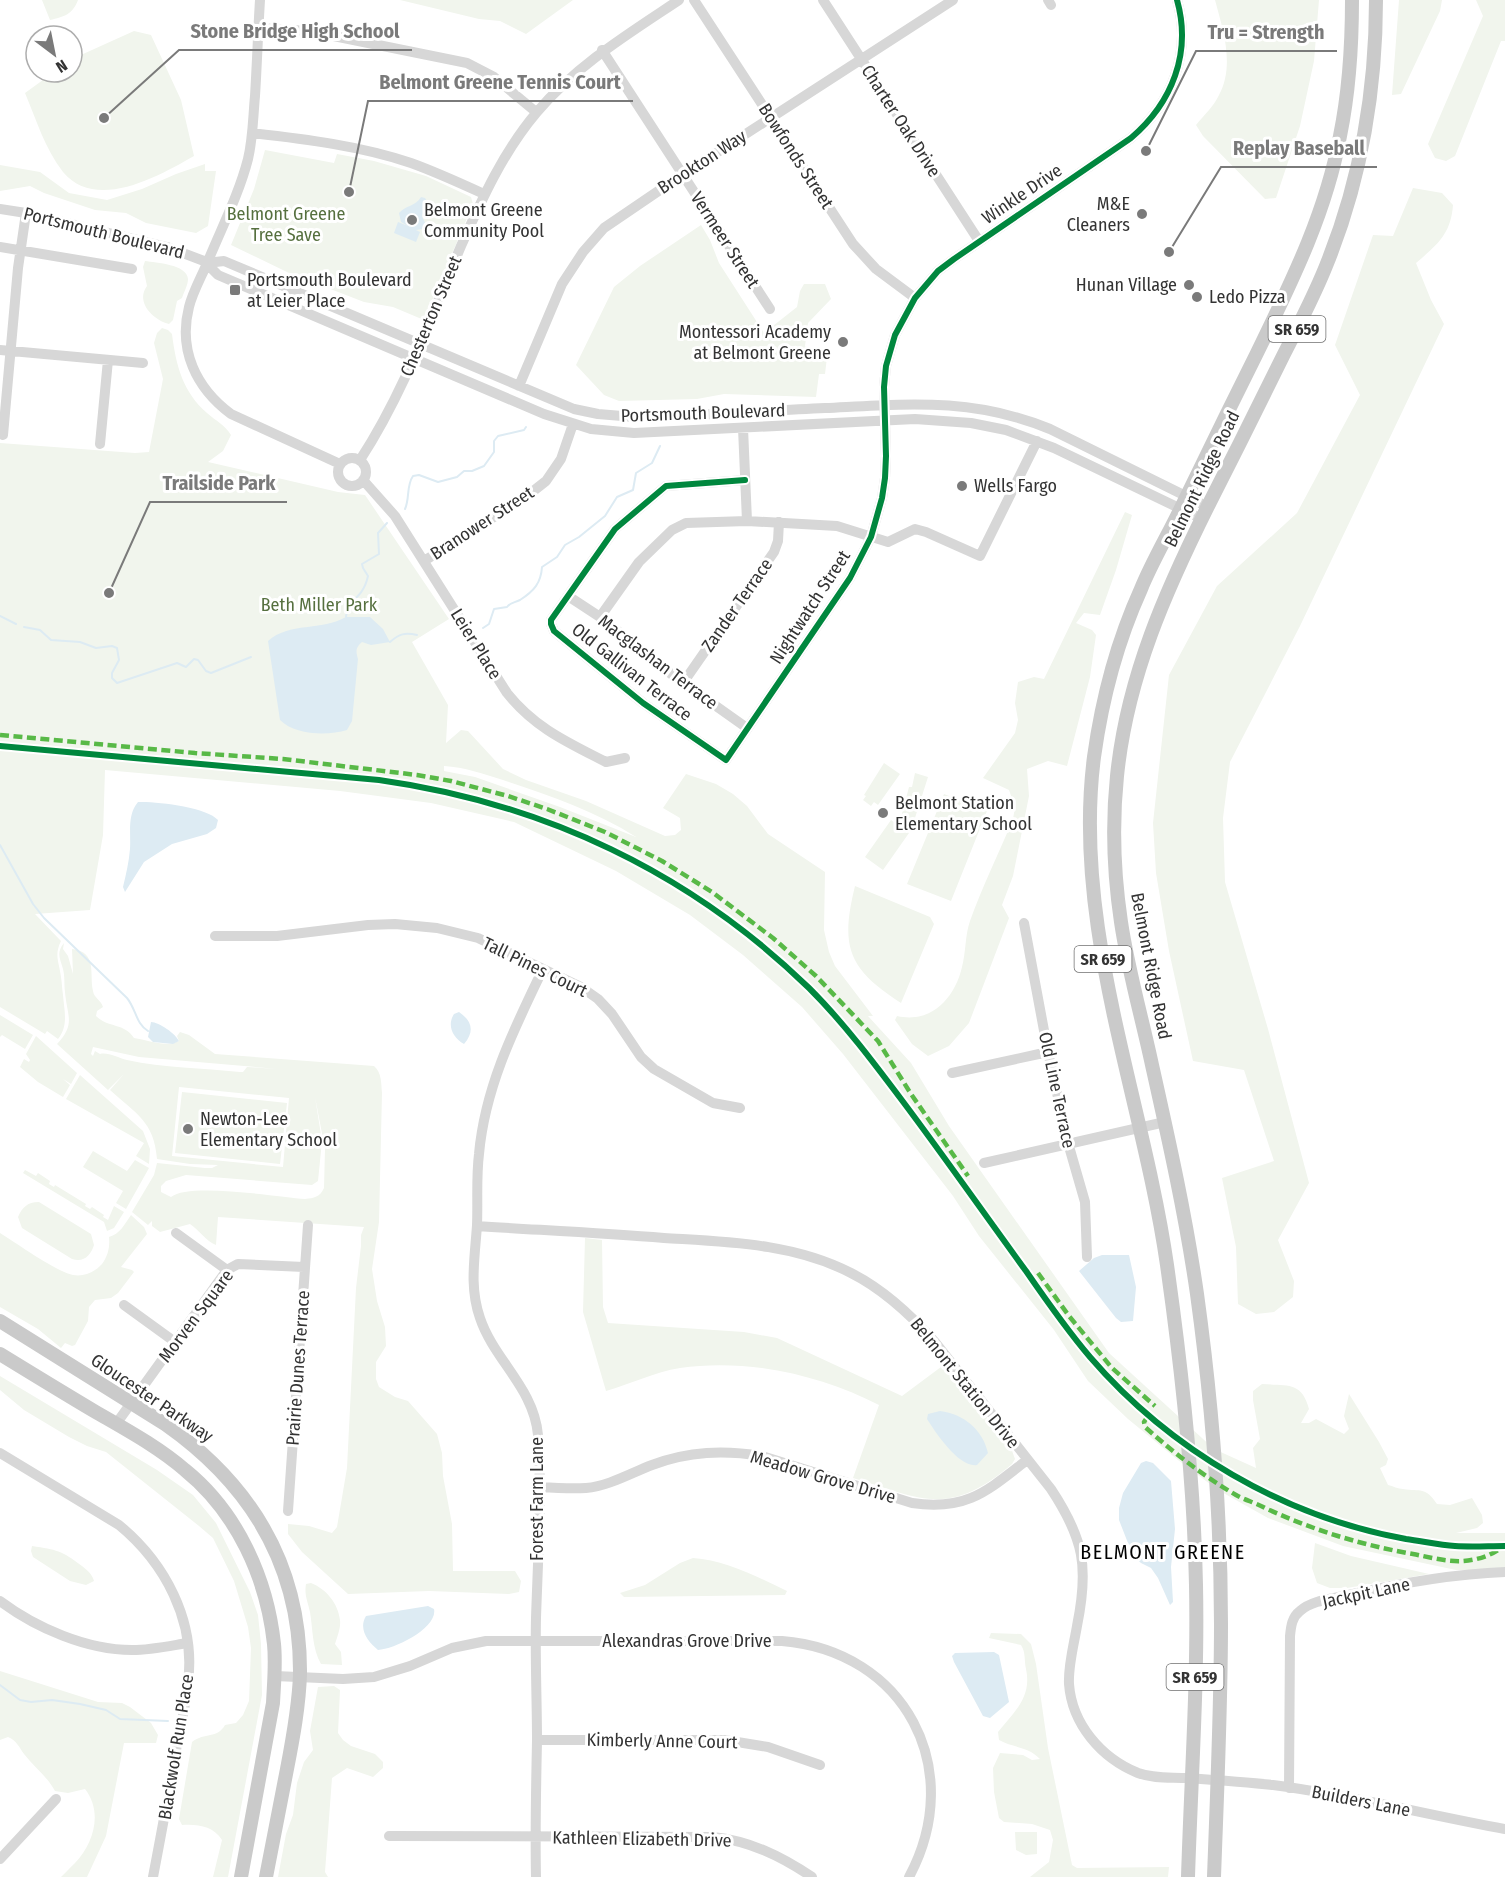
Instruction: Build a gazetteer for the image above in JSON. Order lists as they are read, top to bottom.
{
  "streets": {
    "main road": ["SR 659", "Belmont Ridge Road", "Gloucester Parkway"],
    "street": [
      "Charter Oak Drive",
      "Bowfonds Street",
      "Brookton Way",
      "Winkle Drive",
      "Portsmouth Boulevard",
      "Vermeer Street",
      "Chesterton Street",
      "Branower Street",
      "Zander Terrace",
      "Nightwatch Street",
      "Leier Place",
      "Macglashan Terrace",
      "Old Gallivan Terrace",
      "Tall Pines Court",
      "Old Line Terrace",
      "Morven Square",
      "Prairie Dunes Terrace",
      "Belmont Station Drive",
      "Meadow Grove Drive",
      "Forest Farm Lane",
      "Jackpit Lane",
      "Alexandras Grove Drive",
      "Kimberly Anne Court",
      "Blackwolf Run Place",
      "Builders Lane",
      "Kathleen Elizabeth Drive"
    ]
  },
  "crossings": [
    ["Charter Oak Drive", "Brookton Way"],
    ["Charter Oak Drive", "Winkle Drive"],
    ["Bowfonds Street", "Brookton Way"],
    ["Bowfonds Street", "Winkle Drive"],
    ["Brookton Way", "Portsmouth Boulevard"],
    ["Brookton Way", "Vermeer Street"],
    ["Winkle Drive", "Portsmouth Boulevard"],
    ["Winkle Drive", "Nightwatch Street"],
    ["Portsmouth Boulevard", "Chesterton Street"],
    ["Portsmouth Boulevard", "Belmont Ridge Road"],
    ["Portsmouth Boulevard", "Branower Street"],
    ["Portsmouth Boulevard", "Nightwatch Street"],
    ["Vermeer Street", "Chesterton Street"],
    ["Chesterton Street", "Leier Place"],
    ["Belmont Ridge Road", "Belmont Station Drive"],
    ["Belmont Ridge Road", "Builders Lane"],
    ["Branower Street", "Leier Place"],
    ["Zander Terrace", "Macglashan Terrace"],
    ["Zander Terrace", "Old Gallivan Terrace"],
    ["Nightwatch Street", "Macglashan Terrace"],
    ["Nightwatch Street", "Old Gallivan Terrace"],
    ["Macglashan Terrace", "Old Gallivan Terrace"],
    ["Tall Pines Court", "Forest Farm Lane"],
    ["Morven Square", "Prairie Dunes Terrace"],
    ["Morven Square", "Gloucester Parkway"],
    ["Belmont Station Drive", "Meadow Grove Drive"],
    ["Belmont Station Drive", "Forest Farm Lane"],
    ["Belmont Station Drive", "Builders Lane"],
    ["Gloucester Parkway", "Alexandras Grove Drive"],
    ["Meadow Grove Drive", "Forest Farm Lane"],
    ["Forest Farm Lane", "Alexandras Grove Drive"],
    ["Forest Farm Lane", "Kimberly Anne Court"],
    ["Forest Farm Lane", "Kathleen Elizabeth Drive"],
    ["Jackpit Lane", "Builders Lane"]
  ],
  "districts": ["BELMONT GREENE"],
  "parks": ["Belmont Greene Tree Save", "Beth Miller Park"],
  "places": {
    "other": [
      "Stone Bridge High School",
      "Tru = Strength",
      "Belmont Greene Tennis Court",
      "M&E Cleaners",
      "Belmont Greene Community Pool",
      "Replay Baseball",
      "Hunan Village",
      "Ledo Pizza",
      "Montessori Academy at Belmont Greene",
      "Wells Fargo",
      "Trailside Park",
      "Belmont Station Elementary School",
      "Newton-Lee Elementary School"
    ],
    "transit": ["Portsmouth Boulevard at Leier Place"]
  },
  "north": "bottom right"
}
